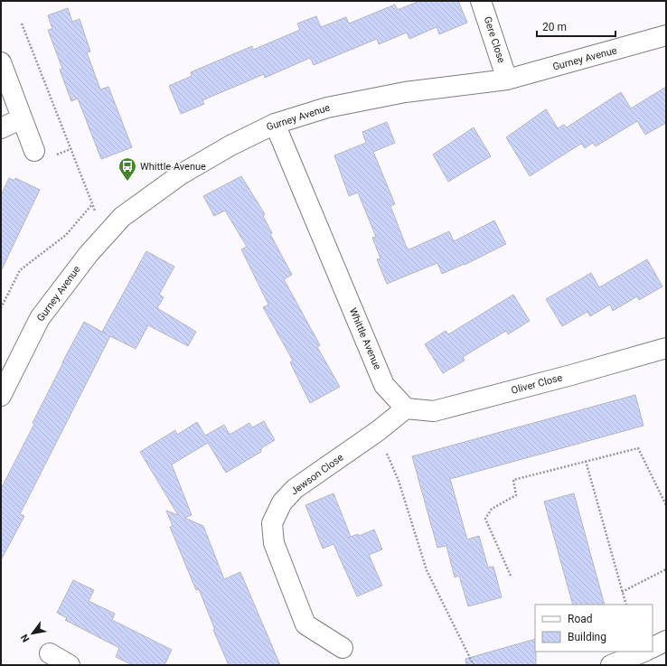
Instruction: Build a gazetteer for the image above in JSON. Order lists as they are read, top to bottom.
{
  "streets": {
    "street": [
      "Gere Close",
      "Gurney Avenue",
      "Whittle Avenue",
      "Oliver Close",
      "Jewson Close"
    ]
  },
  "crossings": [
    ["Gere Close", "Gurney Avenue"],
    ["Gurney Avenue", "Whittle Avenue"],
    ["Whittle Avenue", "Oliver Close"],
    ["Whittle Avenue", "Jewson Close"],
    ["Oliver Close", "Jewson Close"]
  ],
  "places": {
    "bus stop": ["Whittle Avenue"]
  },
  "legend": ["Road", "Building"],
  "scale_bar": "20 m",
  "north": "bottom left"
}
